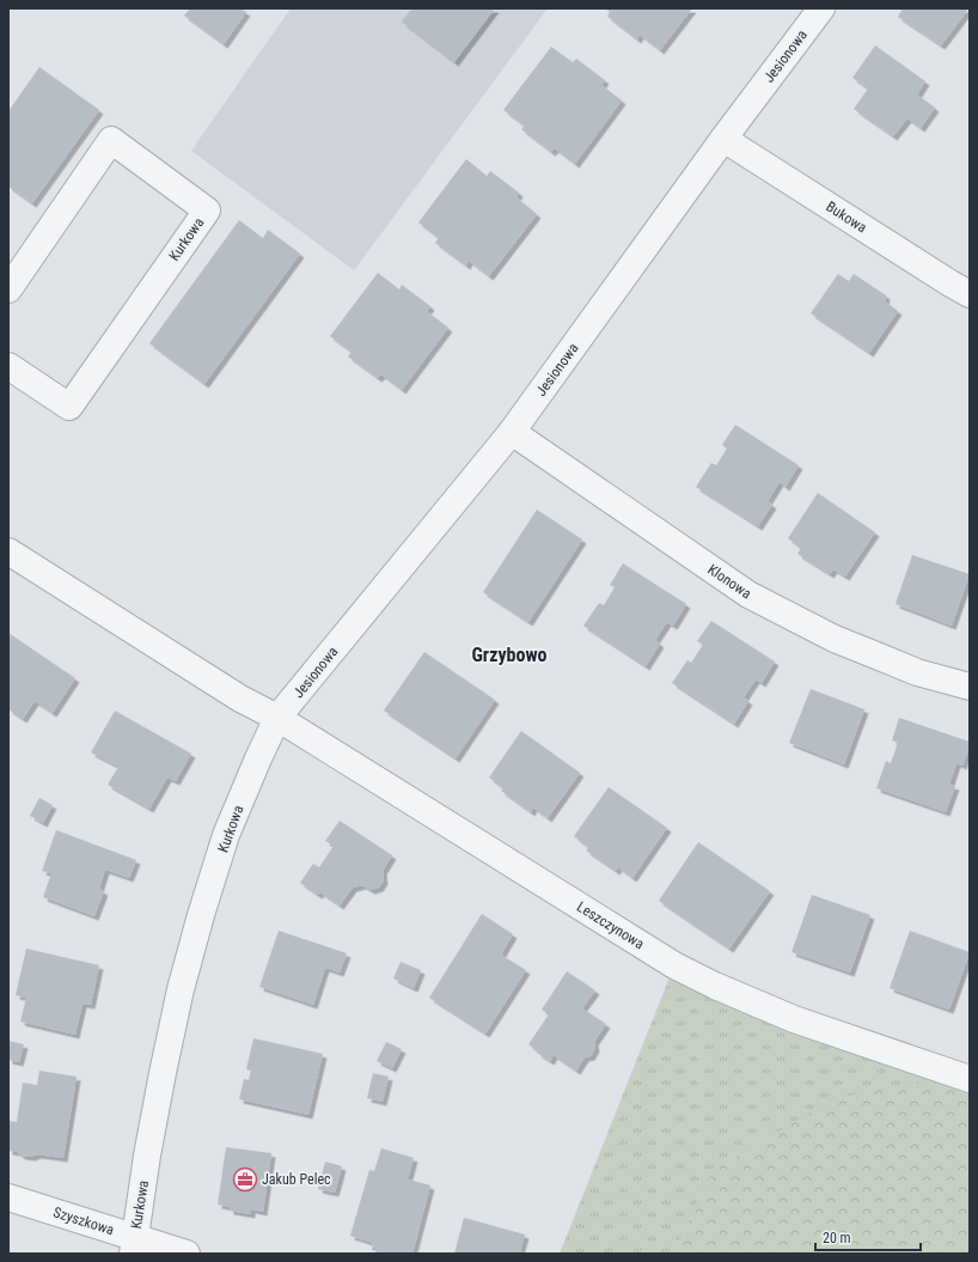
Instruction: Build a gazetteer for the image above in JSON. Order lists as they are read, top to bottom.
{
  "streets": {
    "street": [
      "Jesionowa",
      "Bukowa",
      "Kurkowa",
      "Klonowa",
      "Leszczynowa",
      "Szyszkowa"
    ]
  },
  "crossings": [
    ["Jesionowa", "Bukowa"],
    ["Jesionowa", "Kurkowa"],
    ["Jesionowa", "Klonowa"],
    ["Jesionowa", "Leszczynowa"],
    ["Kurkowa", "Leszczynowa"],
    ["Kurkowa", "Szyszkowa"]
  ],
  "districts": ["Grzybowo"],
  "places": {
    "office": ["Jakub Pelec"]
  },
  "scale_bar": "20 m"
}
